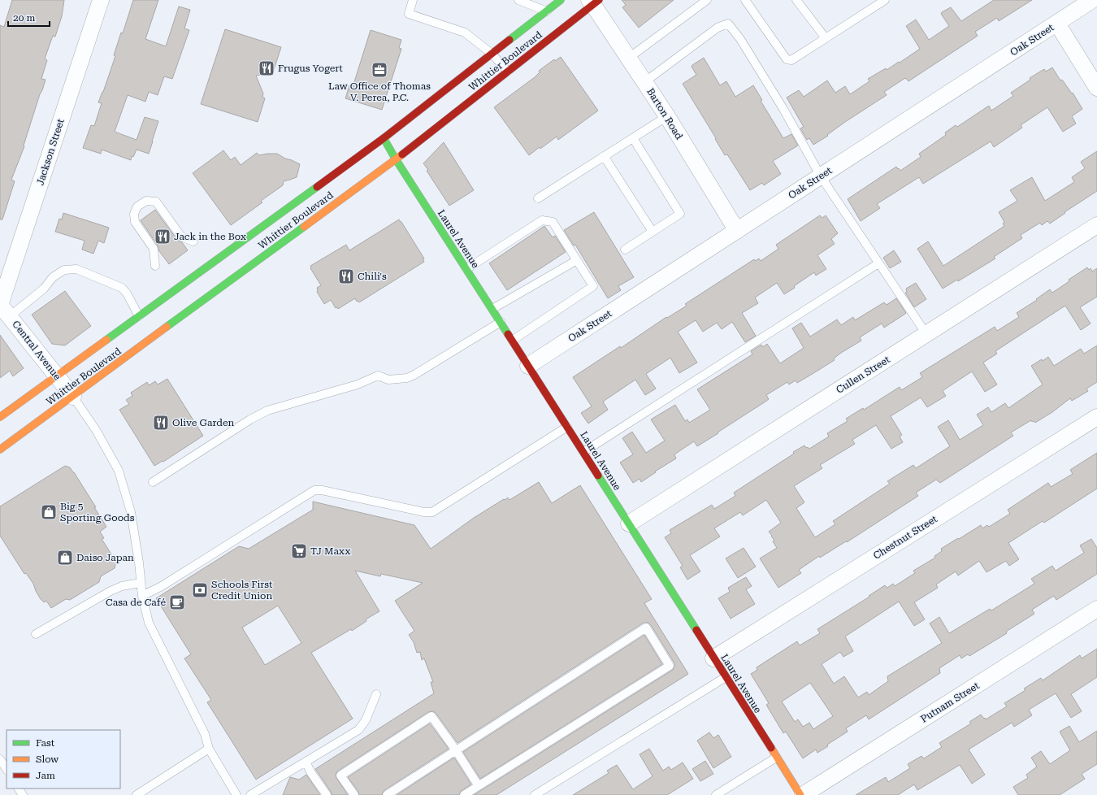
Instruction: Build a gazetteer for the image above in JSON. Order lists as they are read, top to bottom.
{
  "streets": {
    "main road": ["Whittier Boulevard", "Laurel Avenue"],
    "street": [
      "Oak Street",
      "Barton Road",
      "Jackson Street",
      "Central Avenue",
      "Cullen Street",
      "Chestnut Street",
      "Putnam Street"
    ]
  },
  "crossings": [
    ["Oak Street", "Barton Road"],
    ["Oak Street", "Laurel Avenue"],
    ["Whittier Boulevard", "Barton Road"],
    ["Whittier Boulevard", "Laurel Avenue"],
    ["Whittier Boulevard", "Central Avenue"],
    ["Jackson Street", "Central Avenue"],
    ["Laurel Avenue", "Cullen Street"],
    ["Laurel Avenue", "Chestnut Street"]
  ],
  "places": {
    "restaurant": [
      "Frugus Yogert",
      "Jack in the Box",
      "Chili's",
      "Olive Garden"
    ],
    "office": ["Law Office of Thomas V. Perea, P.C."],
    "shop": ["Big 5 Sporting Goods", "Daiso Japan"],
    "supermarket": ["TJ Maxx"],
    "bank": ["Schools First Credit Union"],
    "cafe": ["Casa de Café"]
  },
  "legend": ["Fast", "Slow", "Jam"],
  "scale_bar": "20 m"
}
